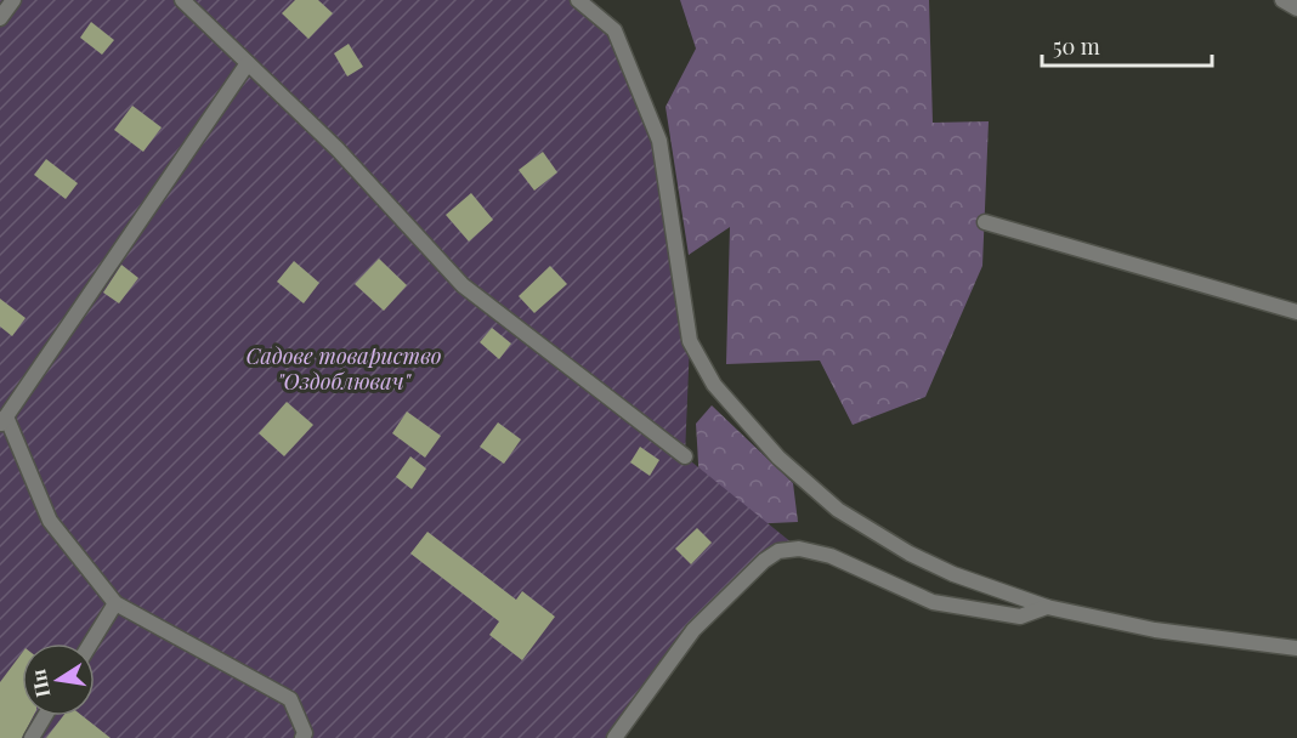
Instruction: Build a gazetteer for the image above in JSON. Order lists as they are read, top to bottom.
{
  "parks": ["Садове товариство \"Оздоблювач\""],
  "scale_bar": "50 m",
  "north": "left"
}
